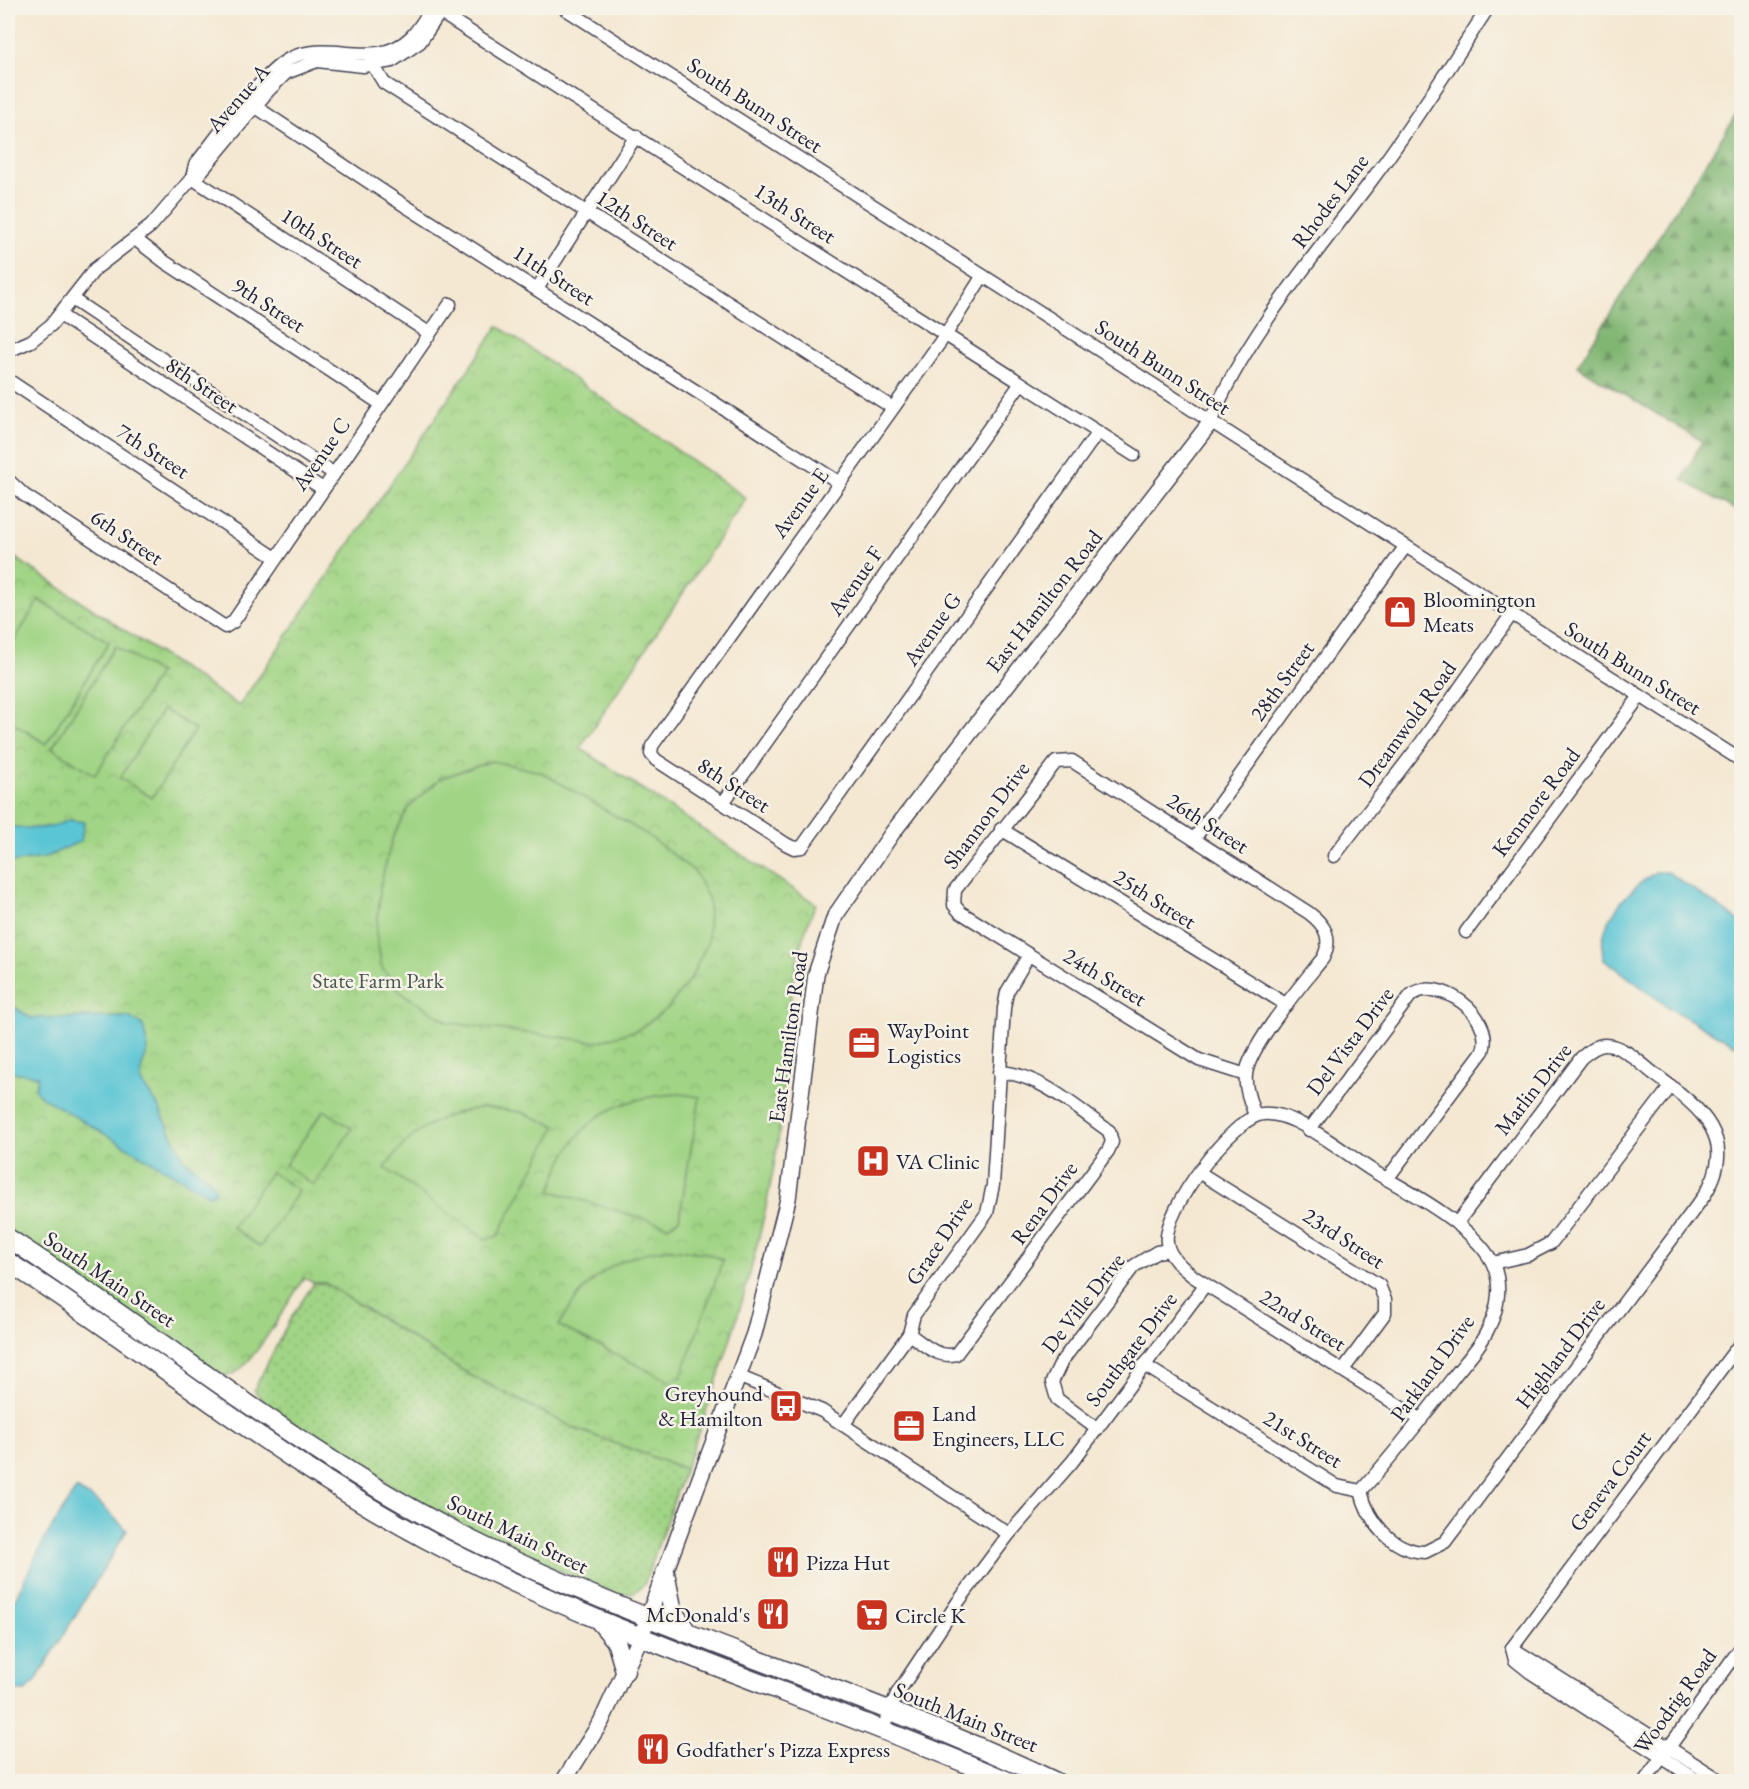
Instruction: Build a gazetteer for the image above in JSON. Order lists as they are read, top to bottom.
{
  "streets": {
    "highway": ["South Main Street"],
    "main road": ["East Hamilton Road"],
    "street": [
      "Avenue A",
      "South Bunn Street",
      "Rhodes Lane",
      "13th Street",
      "12th Street",
      "10th Street",
      "11th Street",
      "9th Street",
      "8th Street",
      "7th Street",
      "Avenue C",
      "Avenue E",
      "6th Street",
      "Avenue F",
      "Avenue G",
      "28th Street",
      "Dreamwold Road",
      "Kenmore Road",
      "Shannon Drive",
      "26th Street",
      "25th Street",
      "24th Street",
      "Del Vista Drive",
      "Marlin Drive",
      "Rena Drive",
      "23rd Street",
      "Grace Drive",
      "De Ville Drive",
      "22nd Street",
      "Southgate Drive",
      "Highland Drive",
      "Parkland Drive",
      "21st Street",
      "Geneva Court",
      "Woodrig Road"
    ]
  },
  "crossings": [
    ["Avenue A", "13th Street"],
    ["Avenue A", "12th Street"],
    ["Avenue A", "10th Street"],
    ["Avenue A", "11th Street"],
    ["Avenue A", "9th Street"],
    ["Avenue A", "8th Street"],
    ["South Bunn Street", "Rhodes Lane"],
    ["South Bunn Street", "Avenue E"],
    ["South Bunn Street", "East Hamilton Road"],
    ["South Bunn Street", "28th Street"],
    ["South Bunn Street", "Dreamwold Road"],
    ["South Bunn Street", "Kenmore Road"],
    ["Rhodes Lane", "East Hamilton Road"],
    ["13th Street", "Avenue E"],
    ["13th Street", "Avenue F"],
    ["13th Street", "Avenue G"],
    ["12th Street", "Avenue E"],
    ["10th Street", "Avenue C"],
    ["11th Street", "Avenue E"],
    ["9th Street", "Avenue C"],
    ["8th Street", "Avenue C"],
    ["8th Street", "Avenue E"],
    ["8th Street", "Avenue F"],
    ["8th Street", "Avenue G"],
    ["7th Street", "Avenue C"],
    ["Avenue C", "6th Street"],
    ["East Hamilton Road", "South Main Street"],
    ["28th Street", "26th Street"],
    ["Shannon Drive", "26th Street"],
    ["Shannon Drive", "25th Street"],
    ["Shannon Drive", "24th Street"],
    ["26th Street", "25th Street"],
    ["24th Street", "Grace Drive"],
    ["Marlin Drive", "Highland Drive"],
    ["Rena Drive", "Grace Drive"],
    ["23rd Street", "22nd Street"],
    ["South Main Street", "Southgate Drive"],
    ["De Ville Drive", "22nd Street"],
    ["De Ville Drive", "Southgate Drive"],
    ["22nd Street", "Southgate Drive"],
    ["22nd Street", "Parkland Drive"],
    ["Southgate Drive", "21st Street"],
    ["Highland Drive", "21st Street"],
    ["Parkland Drive", "21st Street"],
    ["Geneva Court", "Woodrig Road"]
  ],
  "parks": ["State Farm Park"],
  "places": {
    "shop": ["Bloomington Meats"],
    "office": ["WayPoint Logistics", "Land Engineers, LLC"],
    "hospital": ["VA Clinic"],
    "bus stop": ["Greyhound & Hamilton"],
    "restaurant": ["Pizza Hut", "McDonald's", "Godfather's Pizza Express"],
    "supermarket": ["Circle K"]
  }
}
